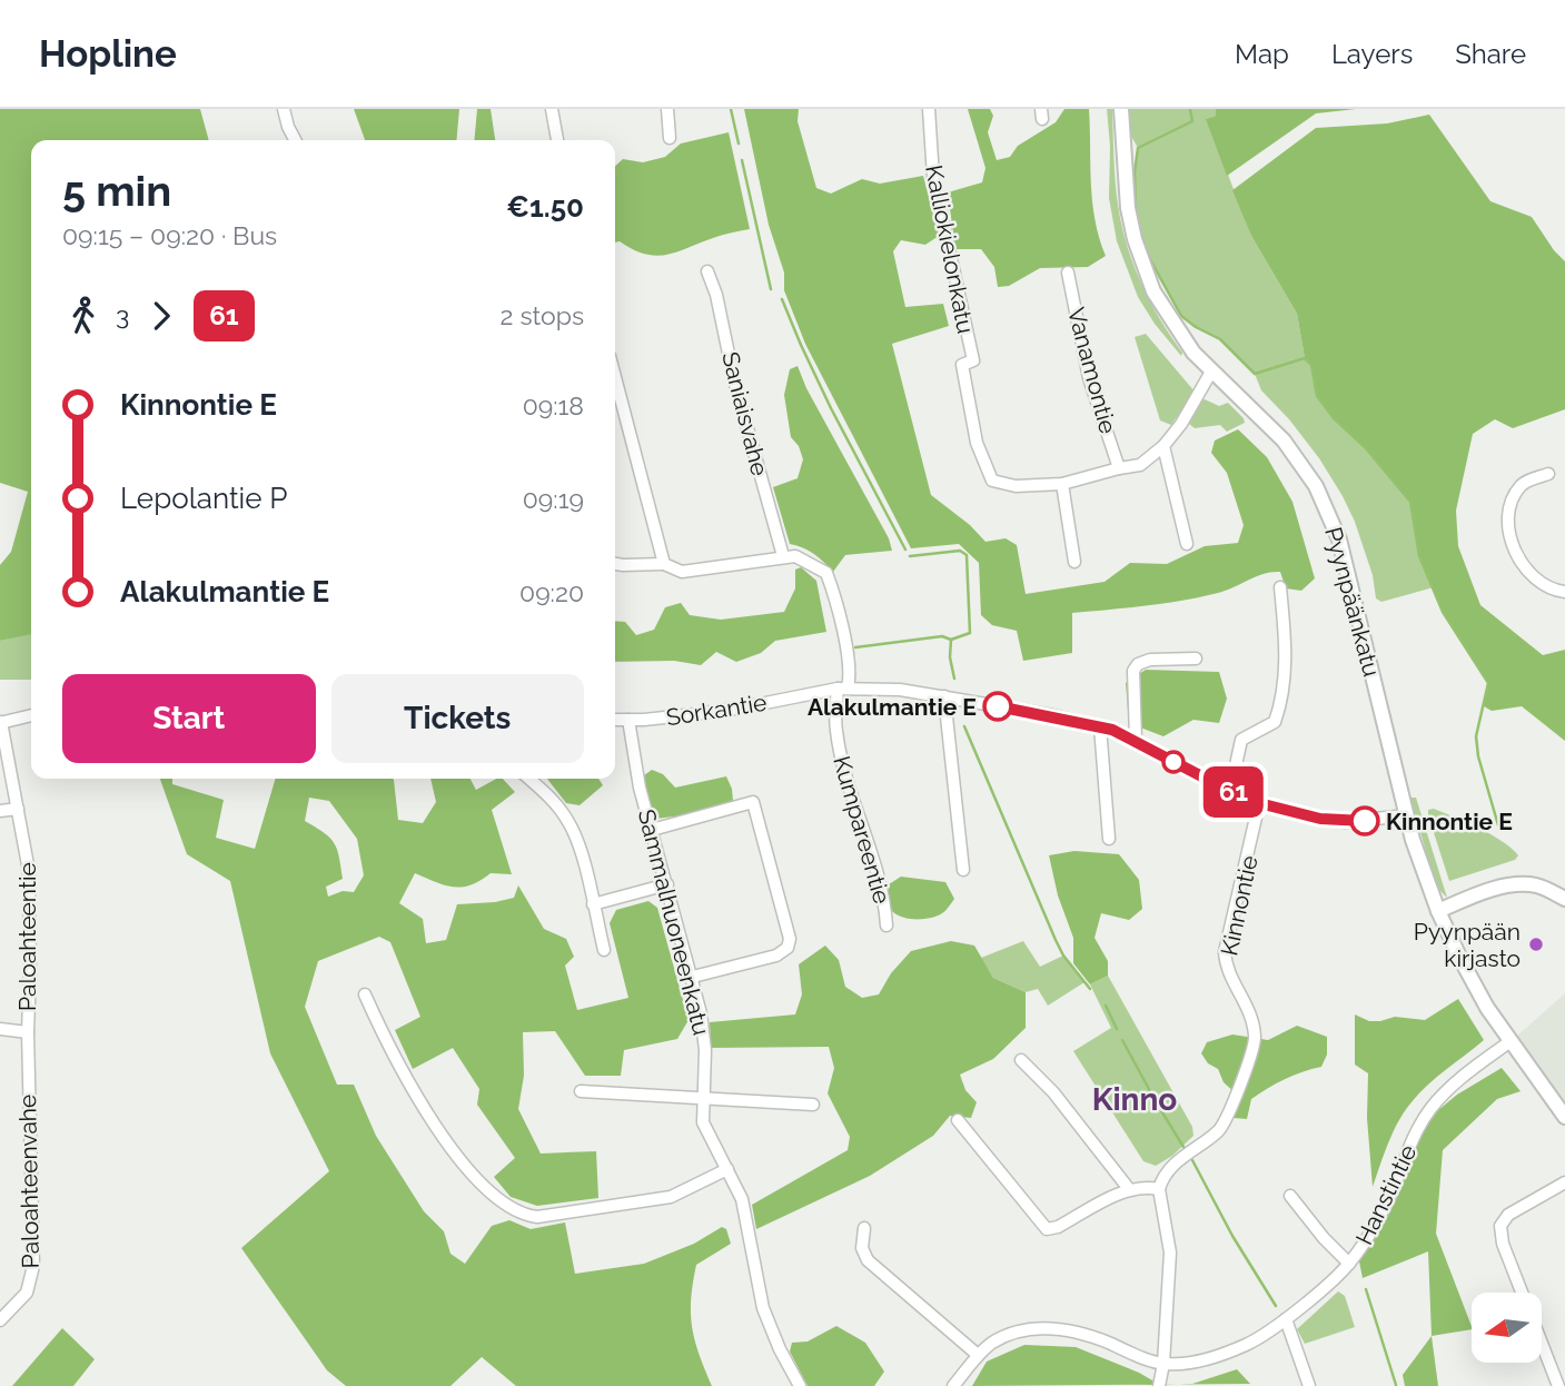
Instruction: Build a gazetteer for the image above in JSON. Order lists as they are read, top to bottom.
{
  "streets": {
    "main road": ["Pyynpäänkatu"],
    "street": [
      "Kalliokielonkatu",
      "Vanamontie",
      "Saniaisvahe",
      "Sorkantie",
      "Kumpareentie",
      "Kinnontie",
      "Sammalhuoneenkatu",
      "Paloahteentie",
      "Paloahteenvahe",
      "Hanstintie"
    ]
  },
  "crossings": [
    ["Kalliokielonkatu", "Vanamontie"],
    ["Kalliokielonkatu", "Pyynpäänkatu"],
    ["Saniaisvahe", "Kumpareentie"],
    ["Pyynpäänkatu", "Sorkantie"],
    ["Pyynpäänkatu", "Hanstintie"],
    ["Sorkantie", "Kumpareentie"],
    ["Sorkantie", "Kinnontie"],
    ["Sorkantie", "Sammalhuoneenkatu"],
    ["Paloahteentie", "Paloahteenvahe"]
  ],
  "districts": ["Kinno"],
  "places": ["Alakulmantie E", "Kinnontie E", "Pyynpään kirjasto"],
  "lines": ["bus line 61"],
  "north": "left",
  "page": {
    "header": "Hopline",
    "nav": ["Map", "Layers", "Share"],
    "on_map": "61",
    "heading": ["5 min", "09:15 – 09:20 · Bus", "€1.50"],
    "legs": ["3", "61", "2 stops"],
    "list": [
      {
        "name": "Kinnontie E",
        "value": "09:18"
      },
      {
        "name": "Lepolantie P",
        "value": "09:19"
      },
      {
        "name": "Alakulmantie E",
        "value": "09:20"
      }
    ],
    "buttons": ["Start", "Tickets"]
  }
}
